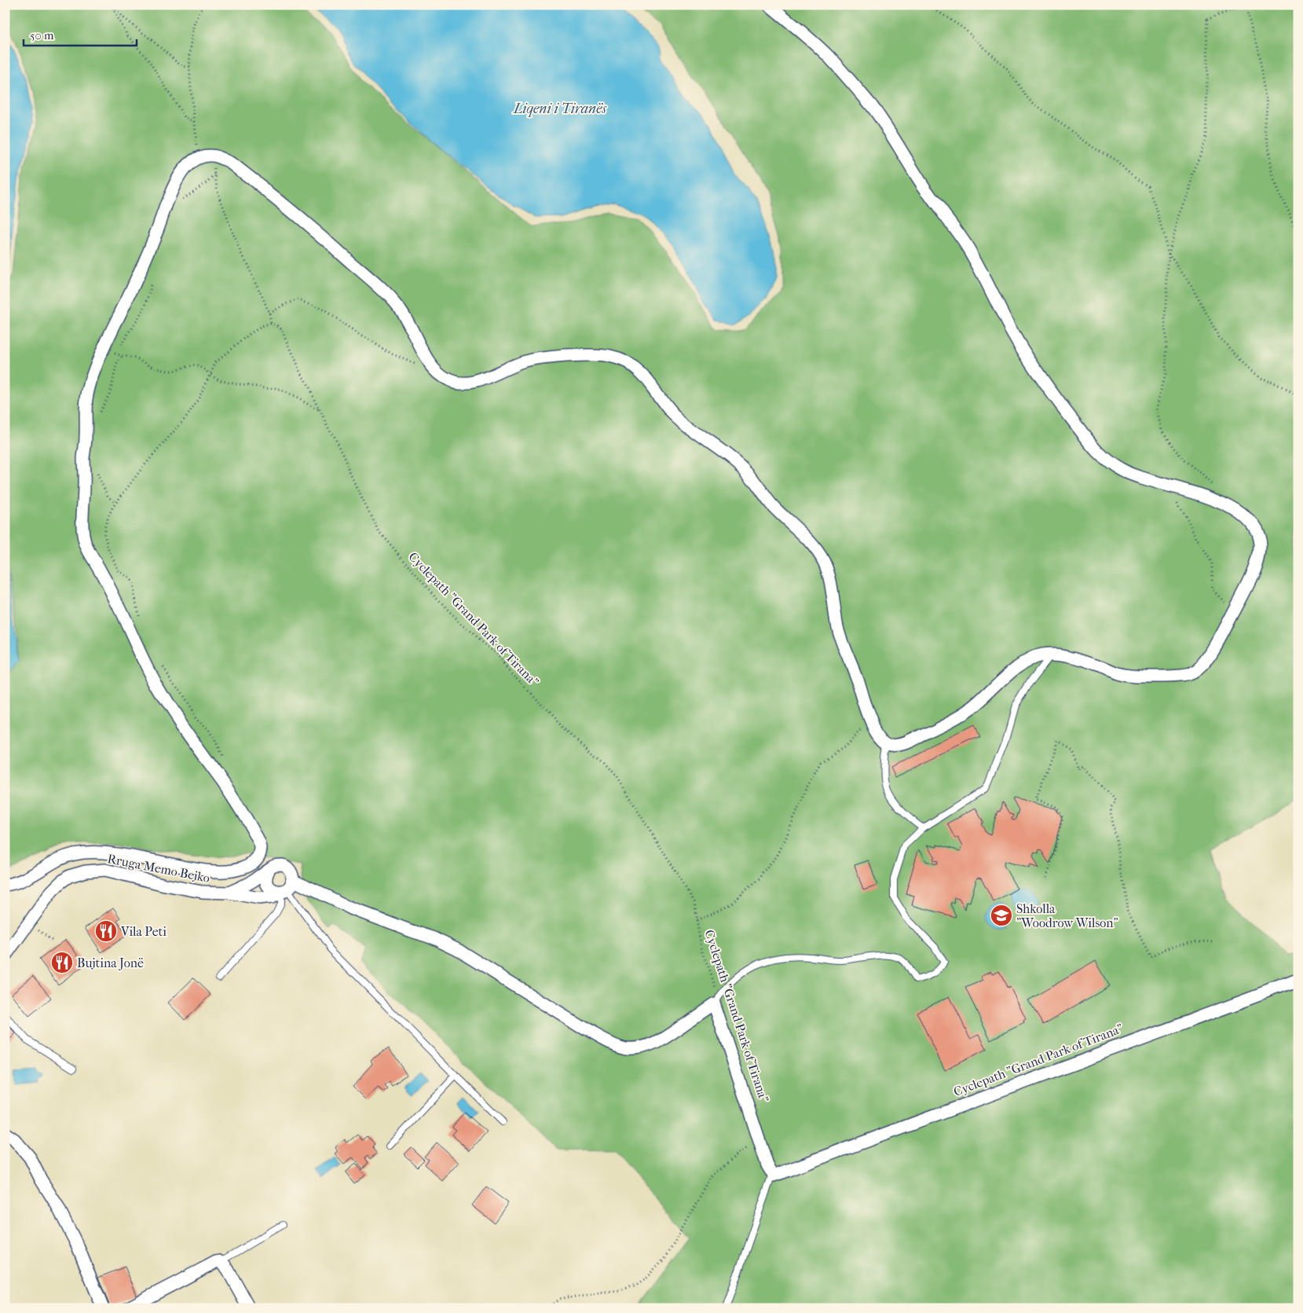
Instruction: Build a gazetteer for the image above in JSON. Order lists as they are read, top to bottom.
{
  "streets": {
    "street": ["Rruga Memo Bejko"],
    "path": ["Cyclepath \"Grand Park of Tirana\""]
  },
  "water": ["Liqeni i Tiranës"],
  "places": {
    "school or university": ["Shkolla \"Woodrow Wilson\""],
    "restaurant": ["Vila Peti", "Bujtina Jonë"]
  },
  "scale_bar": "50 m"
}
